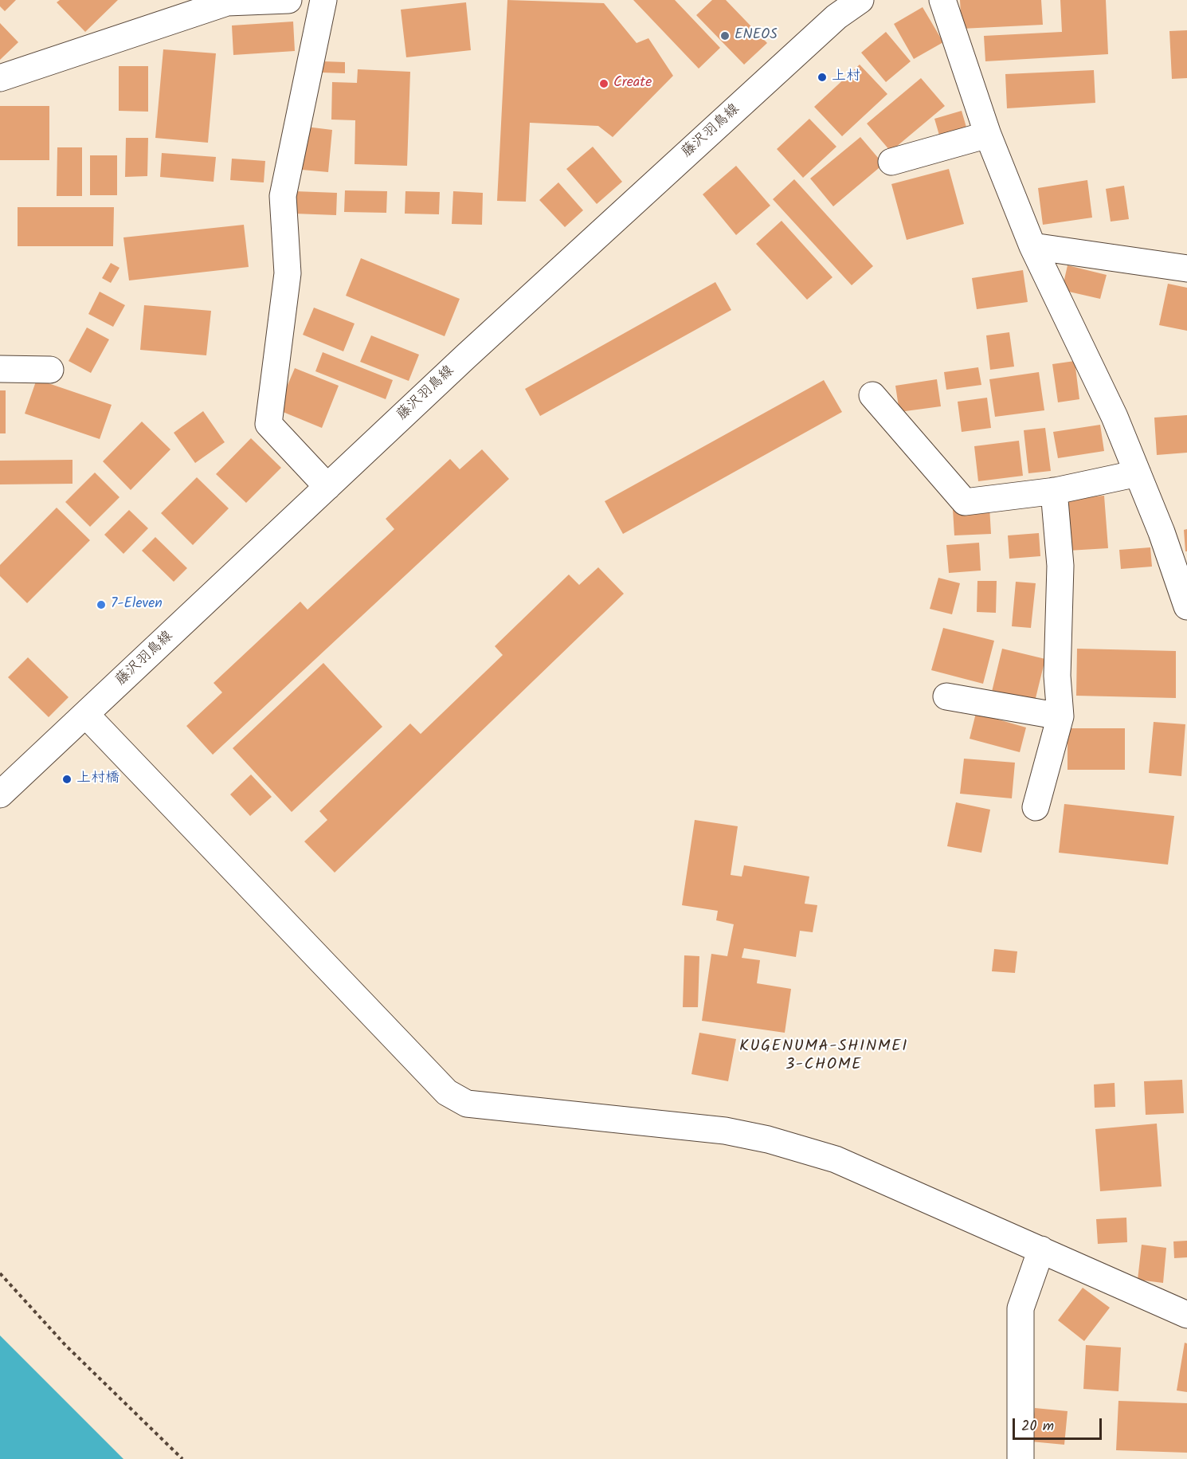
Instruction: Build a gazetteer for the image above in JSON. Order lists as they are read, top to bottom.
{
  "streets": {
    "street": ["藤沢羽鳥線"]
  },
  "districts": ["KUGENUMA-SHINMEI 3-CHOME"],
  "places": [
    "ENEOS",
    "上村",
    "Create",
    "7-Eleven",
    "上村橋"
  ],
  "scale_bar": "20 m"
}
